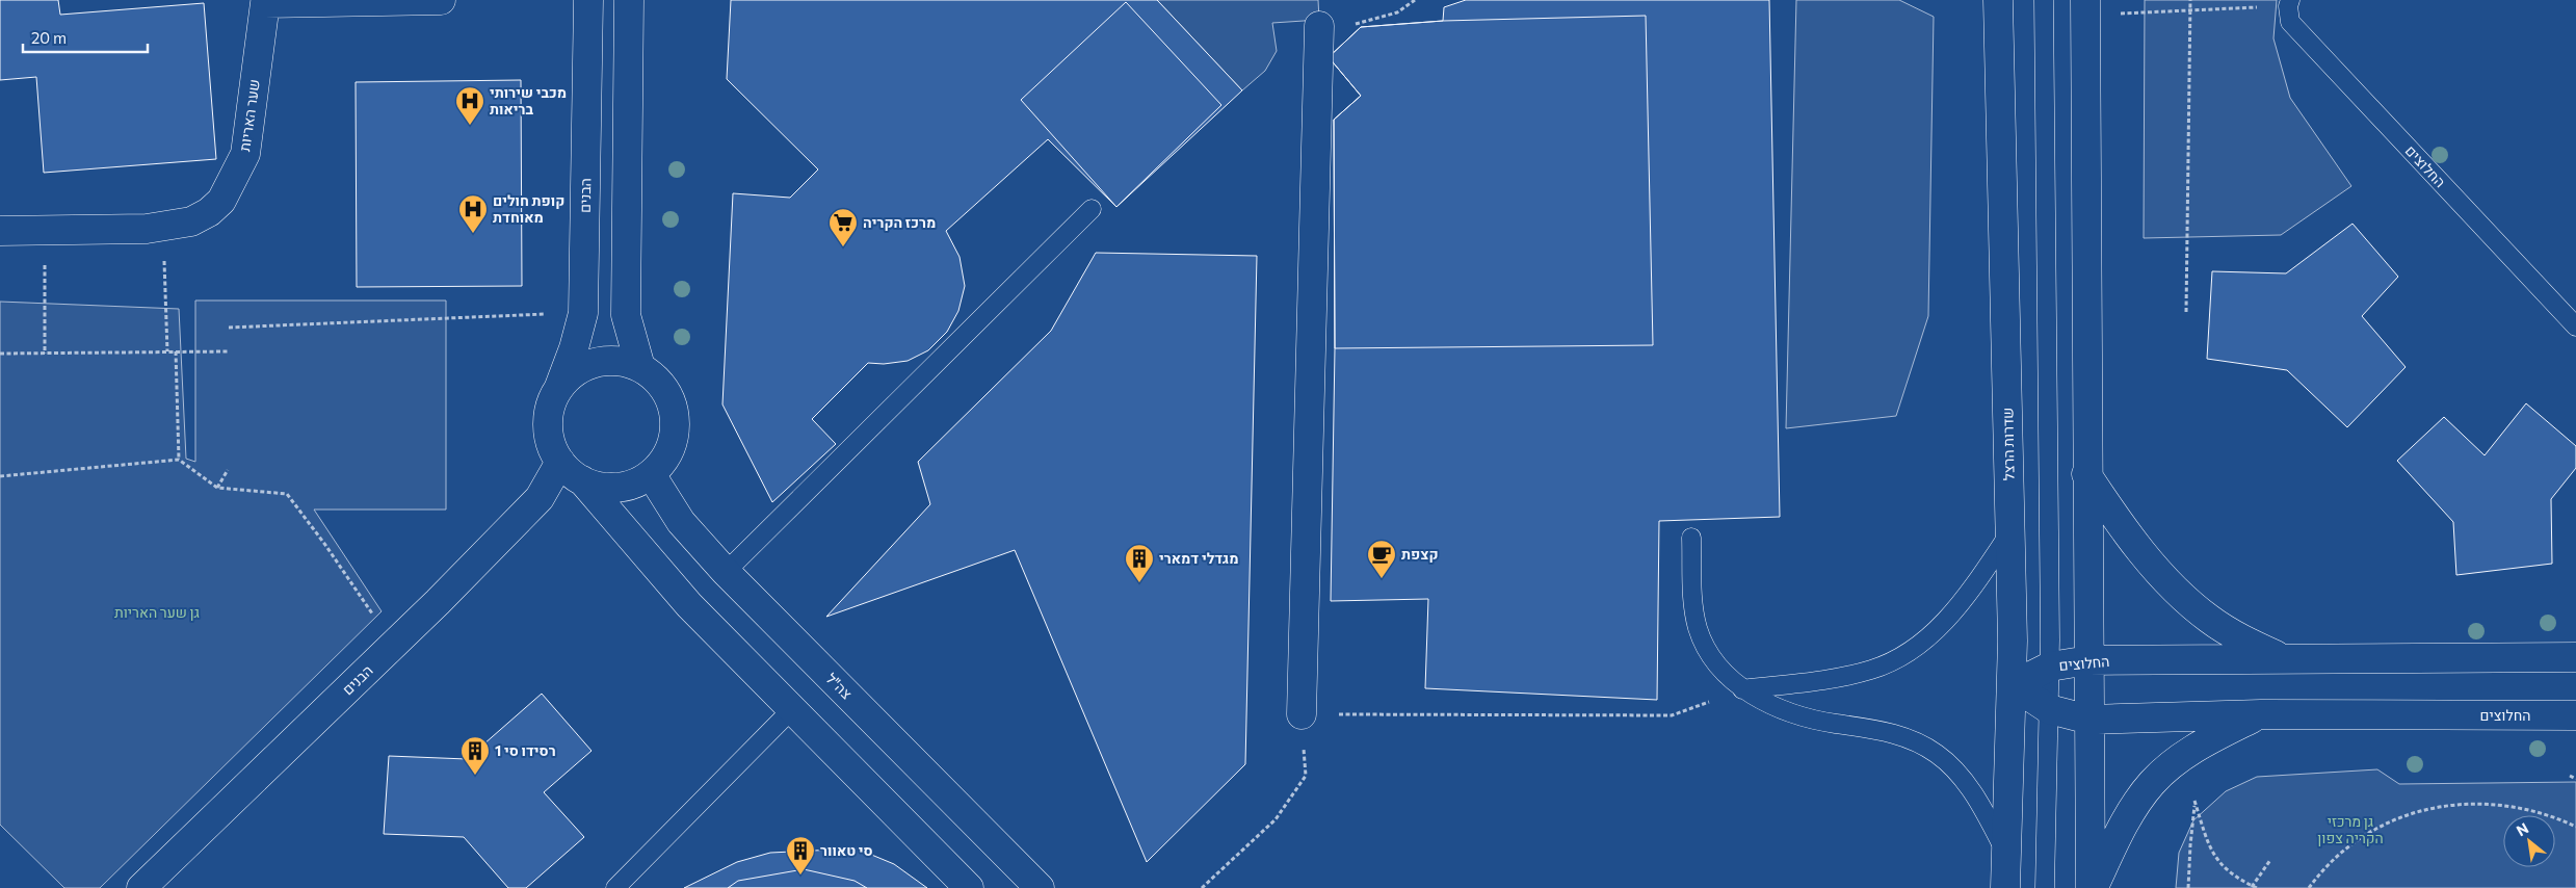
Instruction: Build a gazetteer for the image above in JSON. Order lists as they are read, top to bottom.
{
  "streets": {
    "street": [
      "שער האריות",
      "החלוצים",
      "הבנים",
      "שדרות הרצל",
      "צה\"ל"
    ]
  },
  "crossings": [
    ["החלוצים", "שדרות הרצל"],
    ["הבנים", "צה\"ל"]
  ],
  "parks": ["גן שער האריות", "גן מרכזי הקריה צפון"],
  "places": {
    "hospital": ["מכבי שירותי בריאות", "קופת חולים מאוחדת"],
    "supermarket": ["מרכז הקריה"],
    "cafe": ["קצפת"],
    "building": ["מגדלי דמארי", "רסידו סי 1", "סי טאוור"]
  },
  "scale_bar": "20 m",
  "north": "top left"
}
